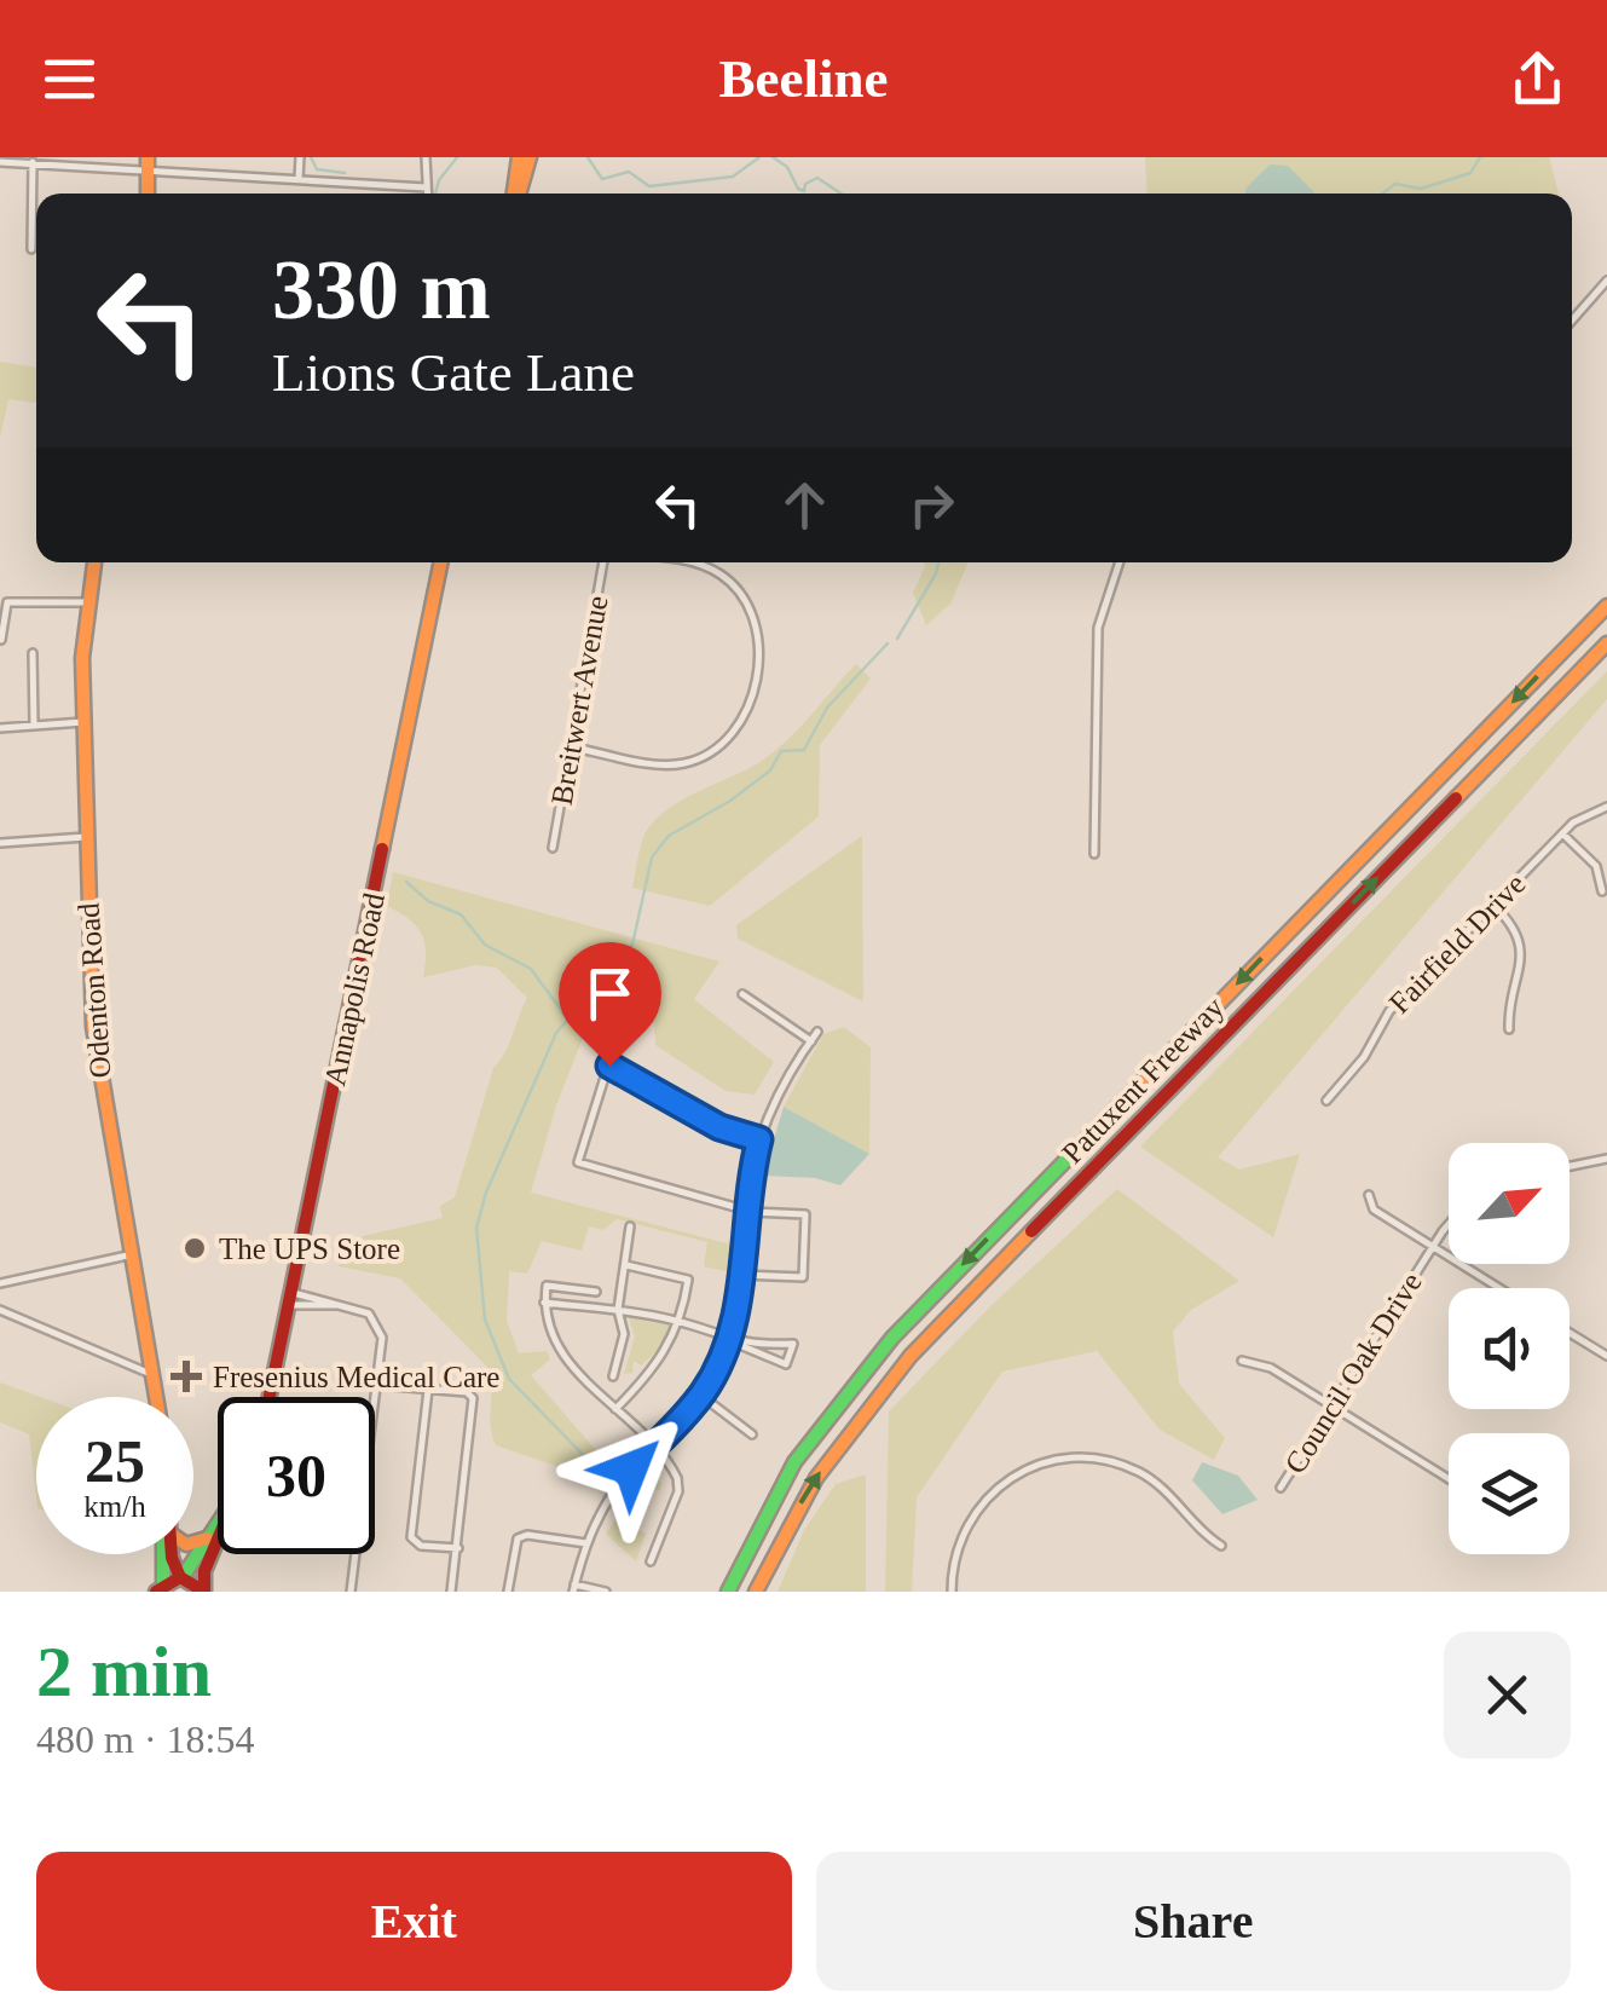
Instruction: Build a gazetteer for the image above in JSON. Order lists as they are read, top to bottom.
{
  "streets": {
    "main road": ["Annapolis Road", "Odenton Road", "Patuxent Freeway"],
    "street": ["Breitwert Avenue", "Fairfield Drive", "Council Oak Drive"]
  },
  "places": {
    "other": ["The UPS Store"],
    "health": ["Fresenius Medical Care"]
  },
  "north": "top right",
  "page": {
    "header": "Beeline",
    "turn": ["330 m", "Lions Gate Lane"],
    "speed": "25 km/h",
    "limit": "30",
    "heading": ["2 min", "480 m · 18:54"],
    "buttons": ["Exit", "Share"]
  }
}
